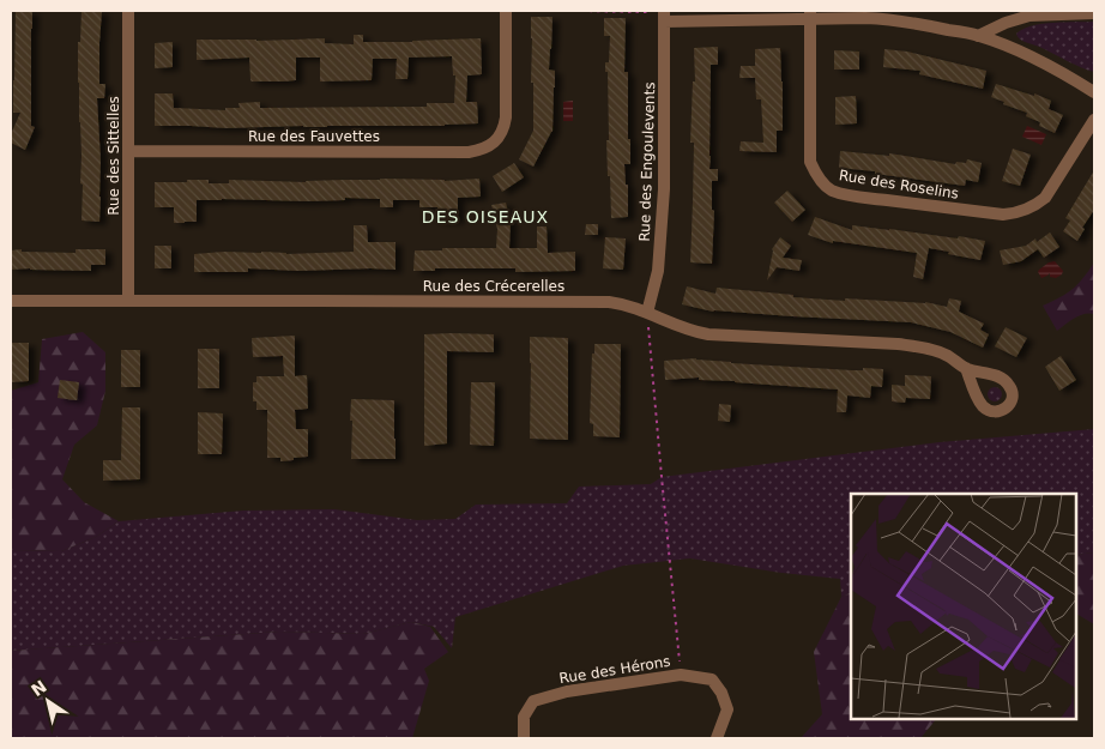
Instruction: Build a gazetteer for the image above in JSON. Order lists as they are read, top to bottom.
{
  "streets": {
    "street": [
      "Rue des Fauvettes",
      "Rue des Sittelles",
      "Rue des Engoulevents",
      "Rue des Roselins",
      "Rue des Crécerelles",
      "Rue des Hérons"
    ]
  },
  "crossings": [
    ["Rue des Fauvettes", "Rue des Sittelles"],
    ["Rue des Sittelles", "Rue des Crécerelles"],
    ["Rue des Engoulevents", "Rue des Crécerelles"]
  ],
  "districts": ["DES OISEAUX"],
  "north": "top left"
}
